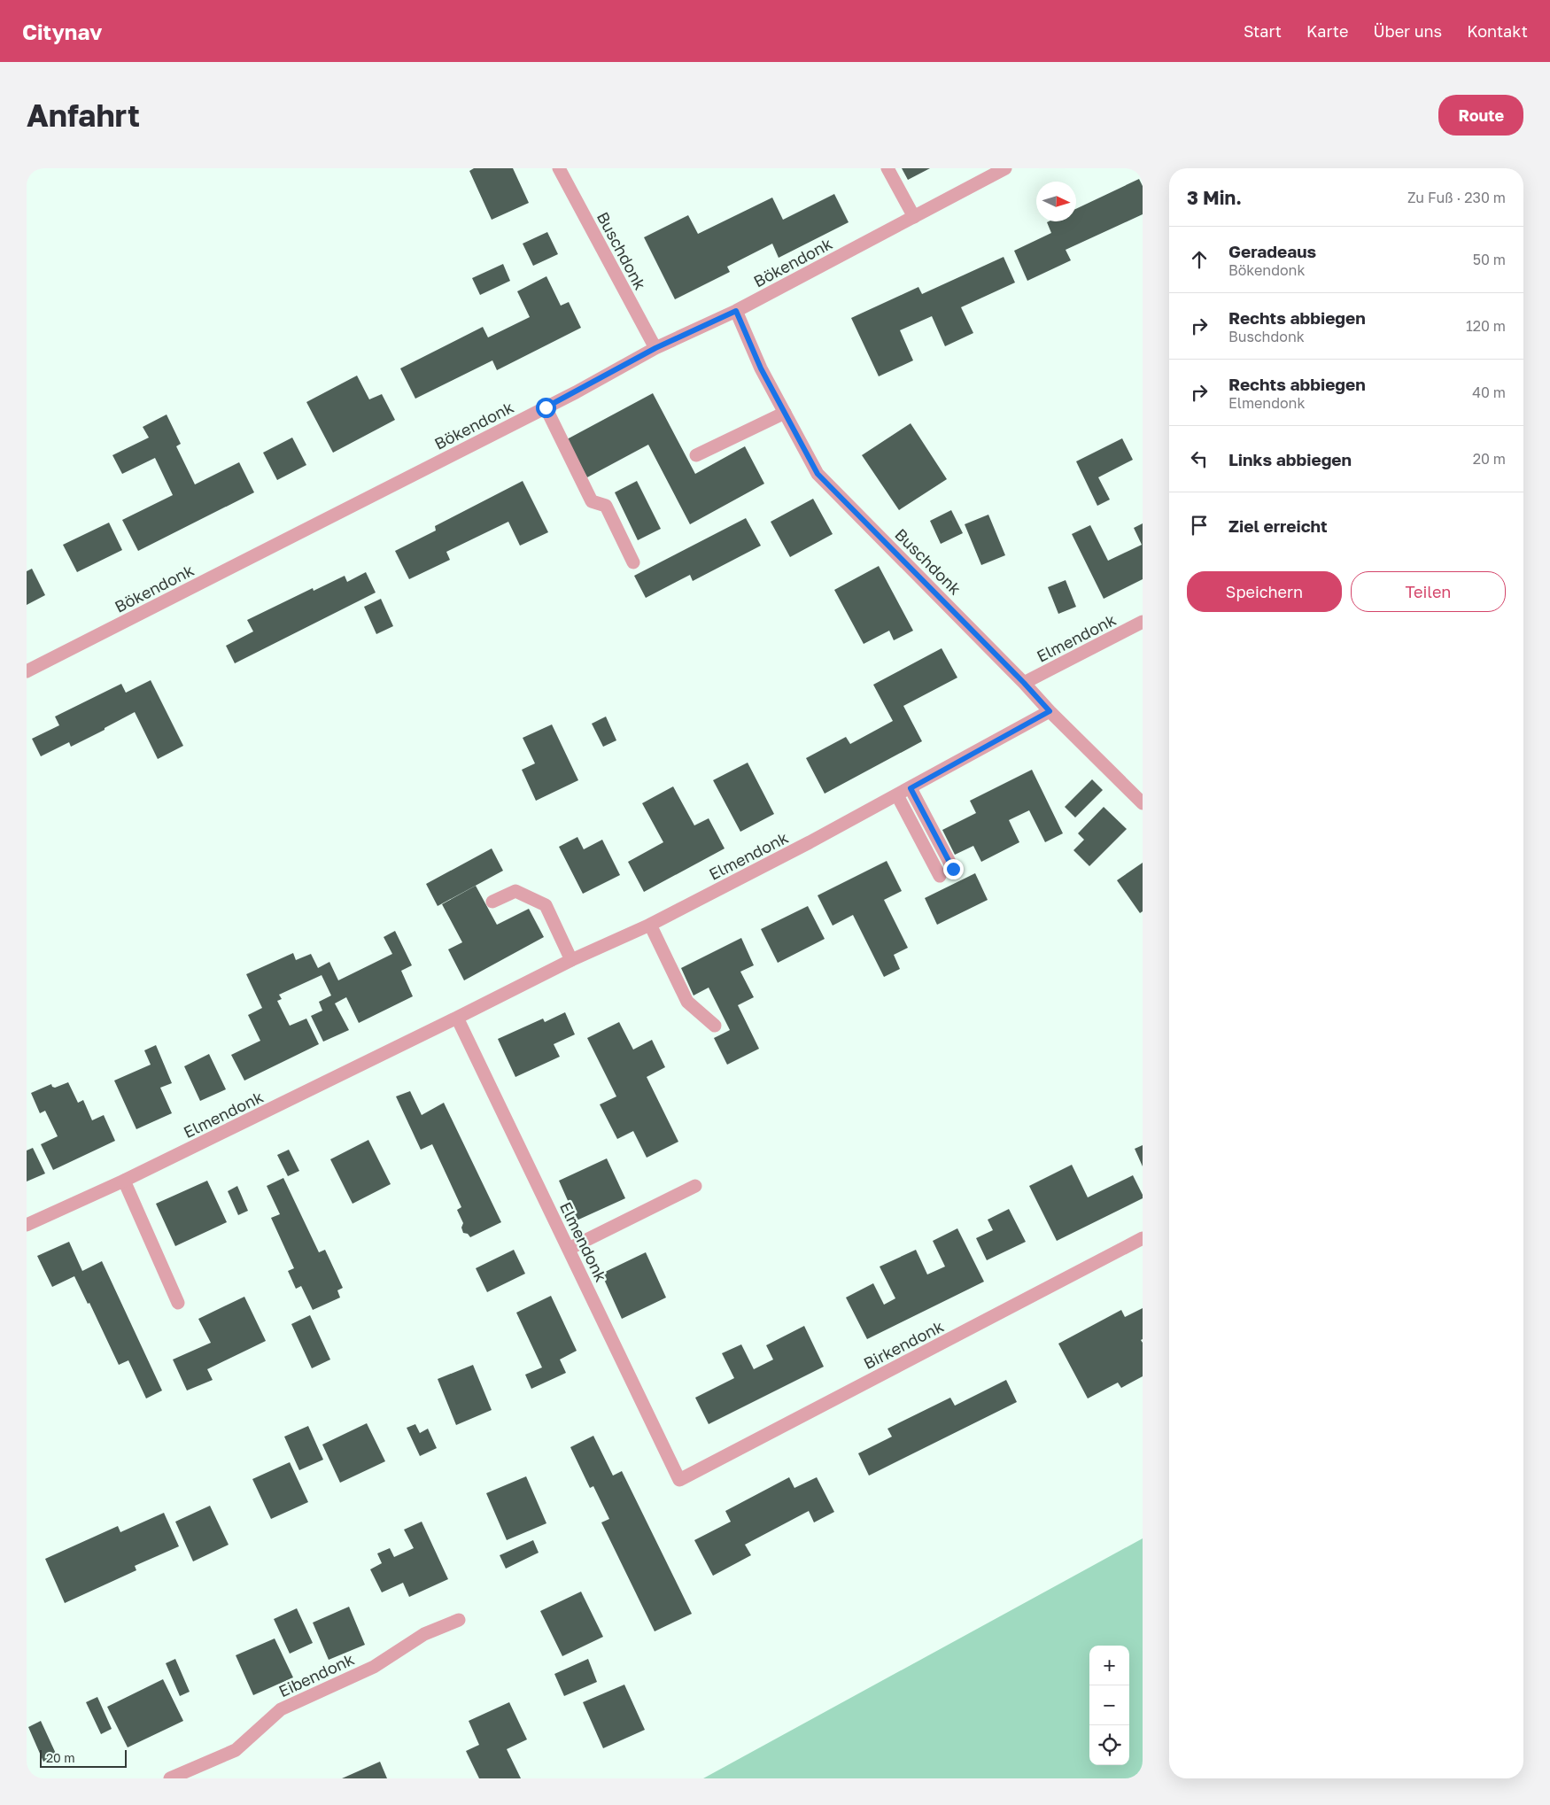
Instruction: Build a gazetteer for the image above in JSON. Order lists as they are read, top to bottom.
{
  "streets": {
    "street": [
      "Buschdonk",
      "Bökendonk",
      "Elmendonk",
      "Birkendonk",
      "Eibendonk"
    ]
  },
  "crossings": [
    ["Buschdonk", "Bökendonk"],
    ["Buschdonk", "Elmendonk"],
    ["Elmendonk", "Birkendonk"]
  ],
  "scale_bar": "20 m",
  "north": "right",
  "page": {
    "header": "Citynav",
    "nav": [
      "Start",
      "Karte",
      "Über uns",
      "Kontakt"
    ],
    "buttons": [
      "Route",
      ["Speichern", "Teilen"]
    ],
    "title": "Anfahrt",
    "heading": ["3 Min.", "Zu Fuß · 230 m"],
    "list": [
      ["Geradeaus", "Bökendonk", "50 m"],
      ["Rechts abbiegen", "Buschdonk", "120 m"],
      ["Rechts abbiegen", "Elmendonk", "40 m"],
      ["Links abbiegen", "20 m"],
      "Ziel erreicht"
    ],
    "map_buttons": ["+", "−"],
    "scale": "20 m"
  }
}
